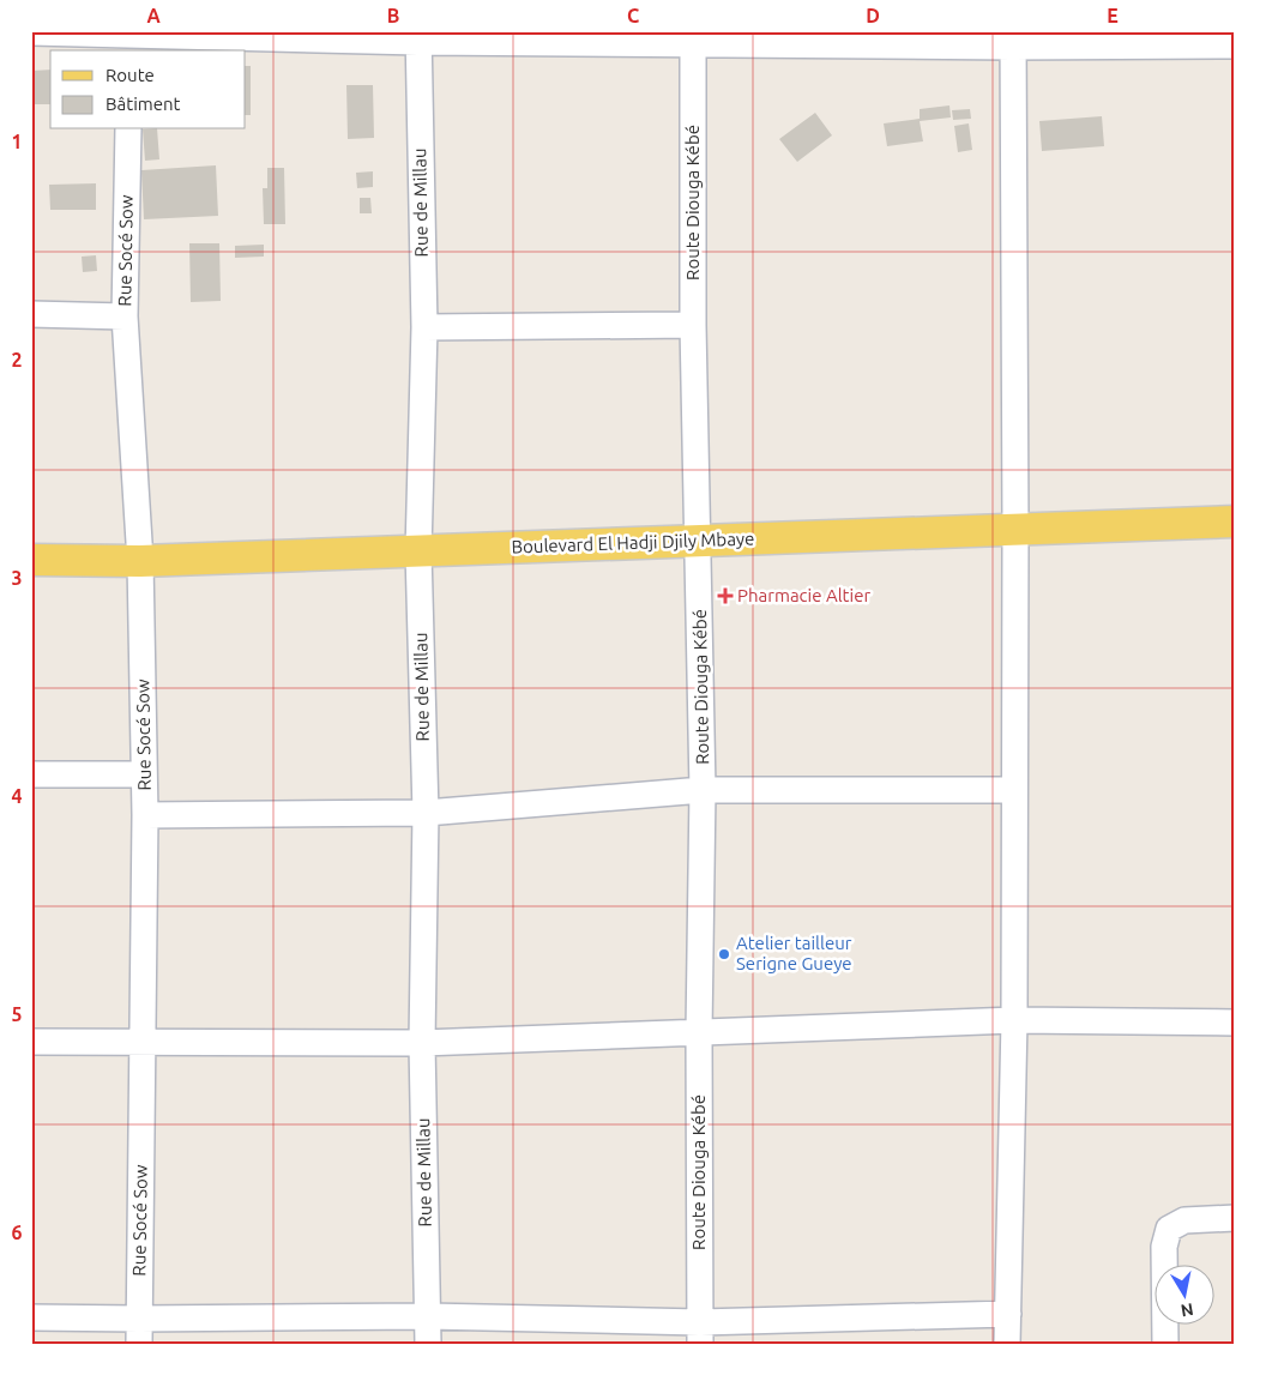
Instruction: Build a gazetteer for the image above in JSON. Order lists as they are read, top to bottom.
{
  "streets": {
    "main road": ["Boulevard El Hadji Djily Mbaye"],
    "street": ["Rue de Millau", "Route Diouga Kébé", "Rue Socé Sow"]
  },
  "crossings": [
    ["Rue de Millau", "Boulevard El Hadji Djily Mbaye"],
    ["Route Diouga Kébé", "Boulevard El Hadji Djily Mbaye"],
    ["Rue Socé Sow", "Boulevard El Hadji Djily Mbaye"]
  ],
  "places": {
    "health": ["Pharmacie Altier"],
    "other": ["Atelier tailleur Serigne Gueye"]
  },
  "legend": ["Route", "Bâtiment"],
  "north": "bottom",
  "grid": {
    "columns": [
      "A",
      "B",
      "C",
      "D",
      "E"
    ],
    "rows": [
      "1",
      "2",
      "3",
      "4",
      "5",
      "6"
    ]
  }
}
